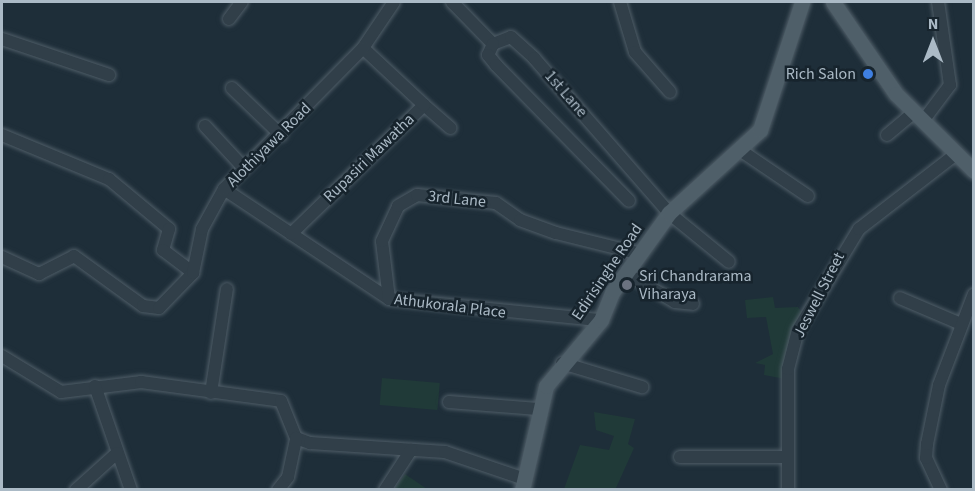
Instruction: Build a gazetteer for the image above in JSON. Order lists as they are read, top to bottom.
{
  "streets": {
    "main road": ["Edirisinghe Road"],
    "street": [
      "1st Lane",
      "Alothiyawa Road",
      "Rupasiri Mawatha",
      "3rd Lane",
      "Jeswell Street",
      "Athukorala Place"
    ]
  },
  "crossings": [
    ["1st Lane", "Edirisinghe Road"],
    ["Alothiyawa Road", "Rupasiri Mawatha"],
    ["Alothiyawa Road", "Athukorala Place"],
    ["Rupasiri Mawatha", "Athukorala Place"],
    ["3rd Lane", "Edirisinghe Road"],
    ["3rd Lane", "Athukorala Place"],
    ["Edirisinghe Road", "Athukorala Place"]
  ],
  "places": ["Rich Salon", "Sri Chandrarama Viharaya"],
  "north": "top"
}
